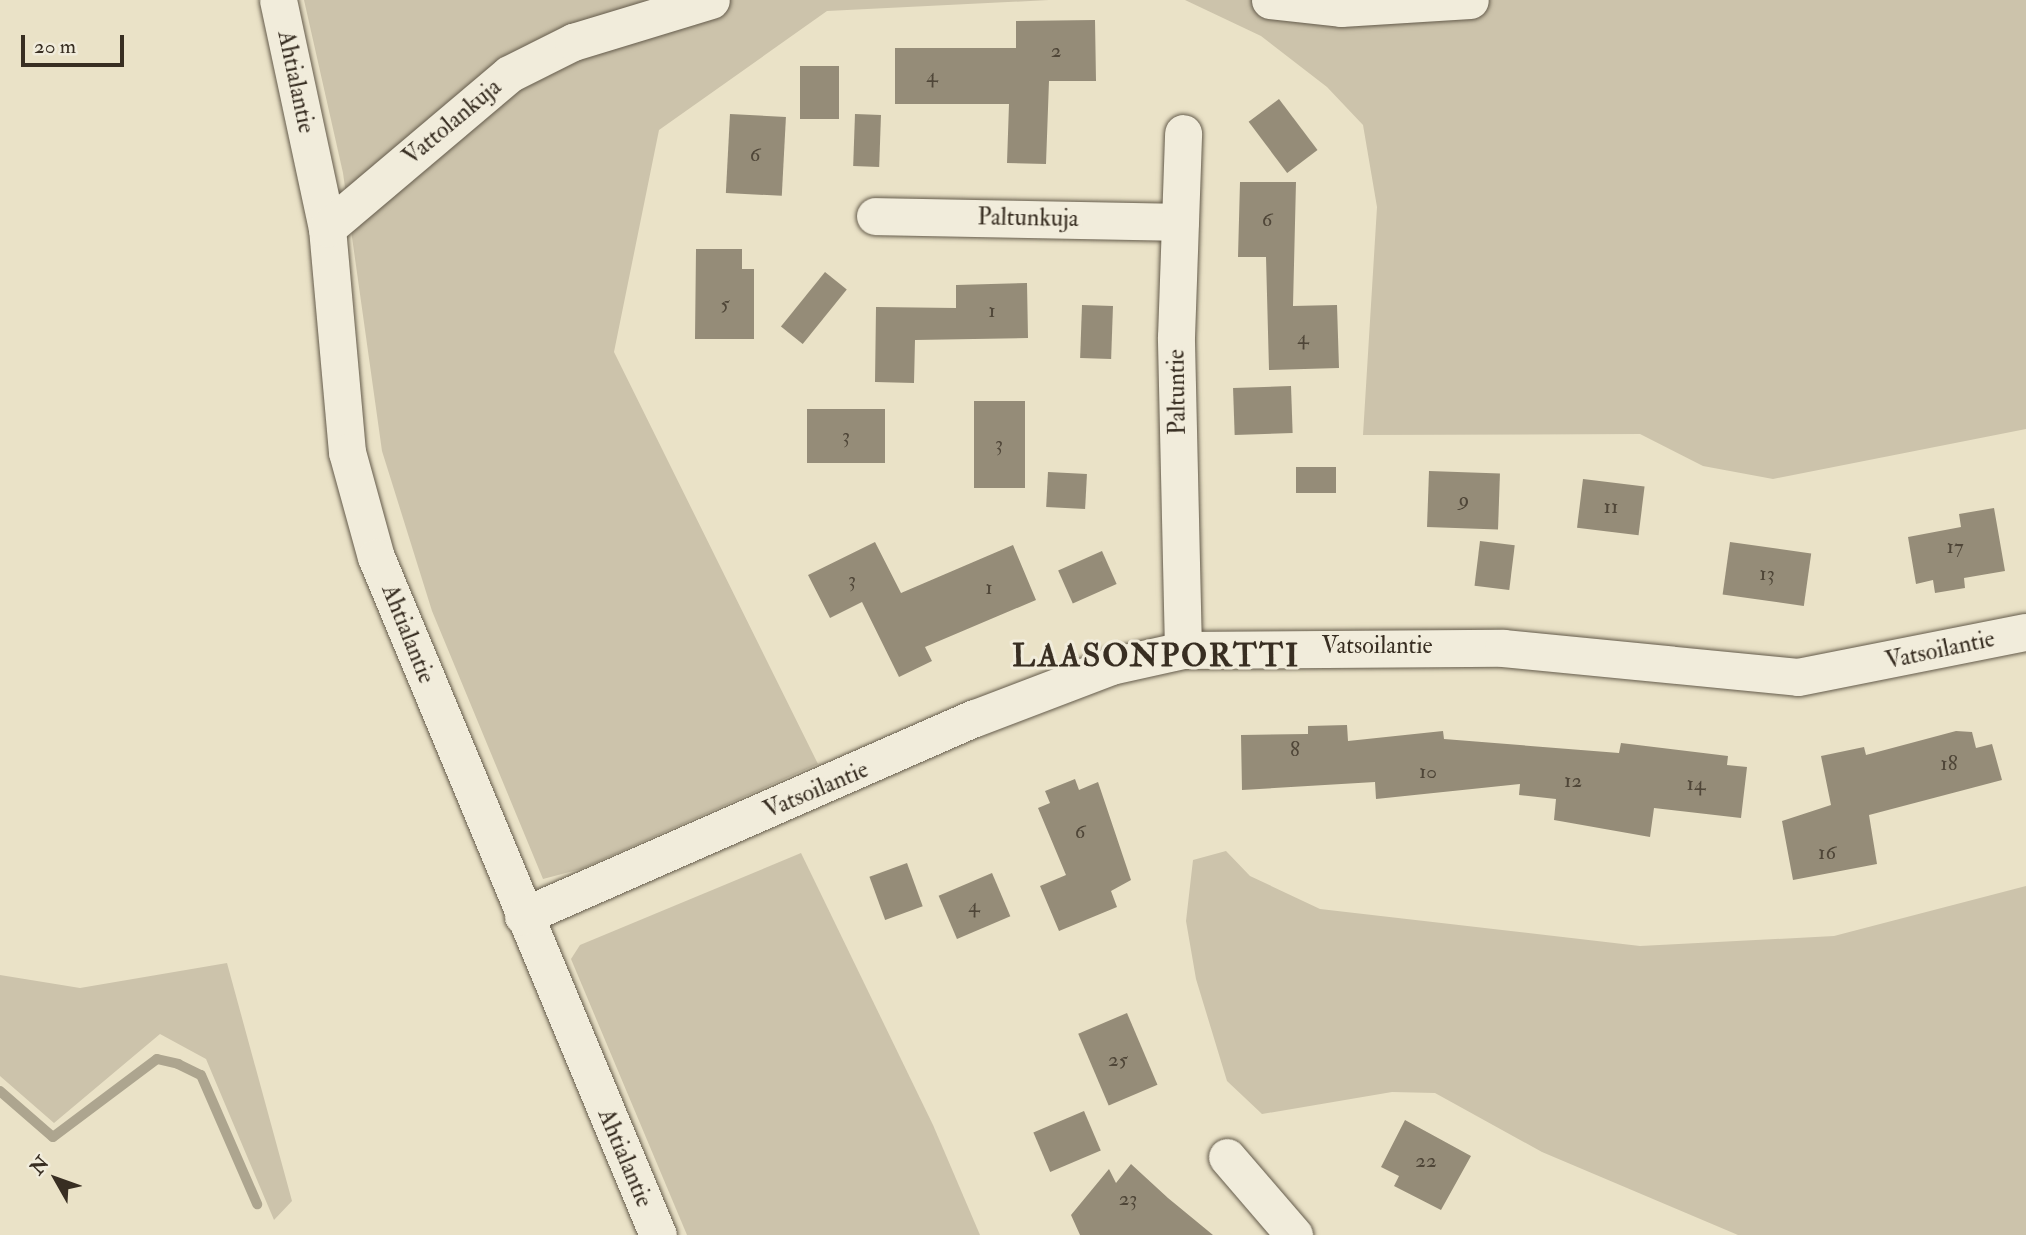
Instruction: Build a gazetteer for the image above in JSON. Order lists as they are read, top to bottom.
{
  "streets": {
    "street": [
      "Ahtialantie",
      "Vattolankuja",
      "Paltunkuja",
      "Paltuntie",
      "Vatsoilantie"
    ]
  },
  "crossings": [
    ["Ahtialantie", "Vattolankuja"],
    ["Ahtialantie", "Vatsoilantie"],
    ["Paltunkuja", "Paltuntie"],
    ["Paltuntie", "Vatsoilantie"]
  ],
  "districts": ["LAASONPORTTI"],
  "house_numbers": [
    "2",
    "4",
    "6",
    "6",
    "5",
    "1",
    "4",
    "3",
    "3",
    "9",
    "11",
    "17",
    "13",
    "3",
    "1",
    "8",
    "18",
    "10",
    "12",
    "14",
    "6",
    "16",
    "4",
    "25",
    "22",
    "23"
  ],
  "scale_bar": "20 m",
  "north": "top left"
}
